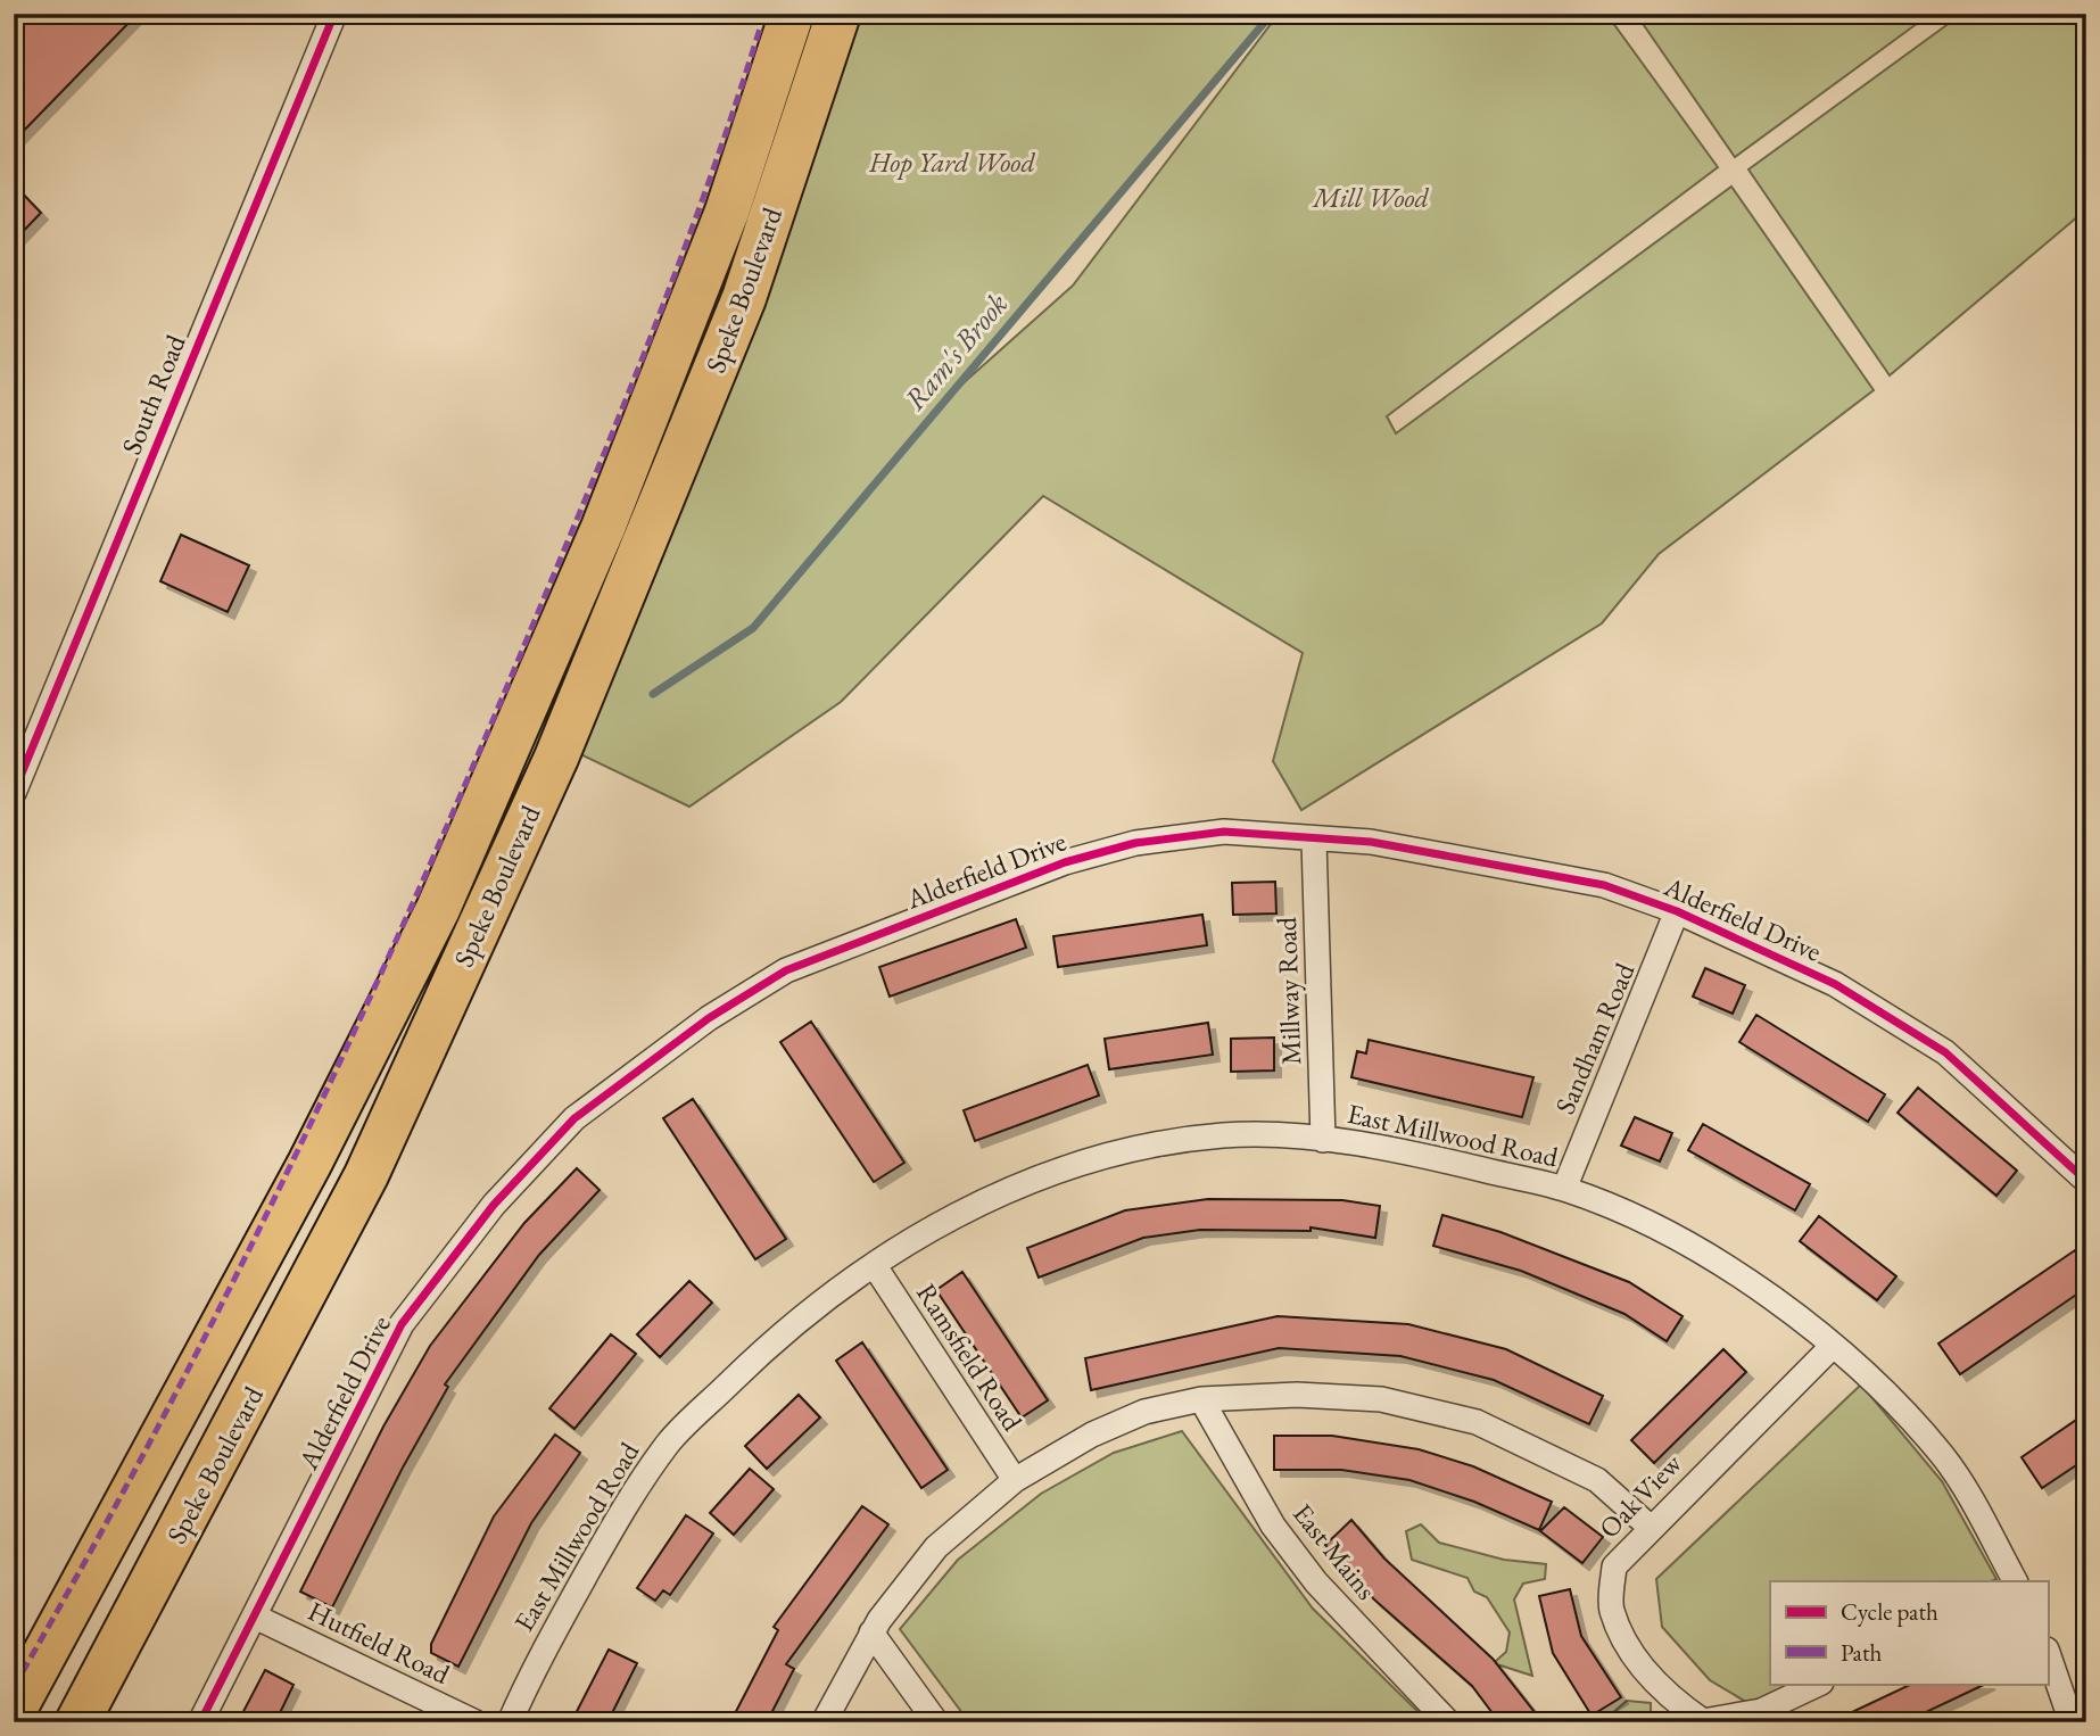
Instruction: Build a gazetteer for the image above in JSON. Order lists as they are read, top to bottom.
{
  "streets": {
    "highway": ["Speke Boulevard"],
    "street": [
      "South Road",
      "Alderfield Drive",
      "Millway Road",
      "Sandham Road",
      "East Millwood Road",
      "Ramsfield Road",
      "Oak View",
      "East Mains",
      "Hutfield Road"
    ]
  },
  "crossings": [
    ["Alderfield Drive", "Millway Road"],
    ["Alderfield Drive", "Sandham Road"],
    ["Alderfield Drive", "Hutfield Road"],
    ["Millway Road", "East Millwood Road"],
    ["Sandham Road", "East Millwood Road"],
    ["East Millwood Road", "Ramsfield Road"],
    ["East Millwood Road", "Oak View"]
  ],
  "water": ["Ram's Brook"],
  "parks": ["Hop Yard Wood", "Mill Wood"],
  "legend": ["Cycle path", "Path"]
}
